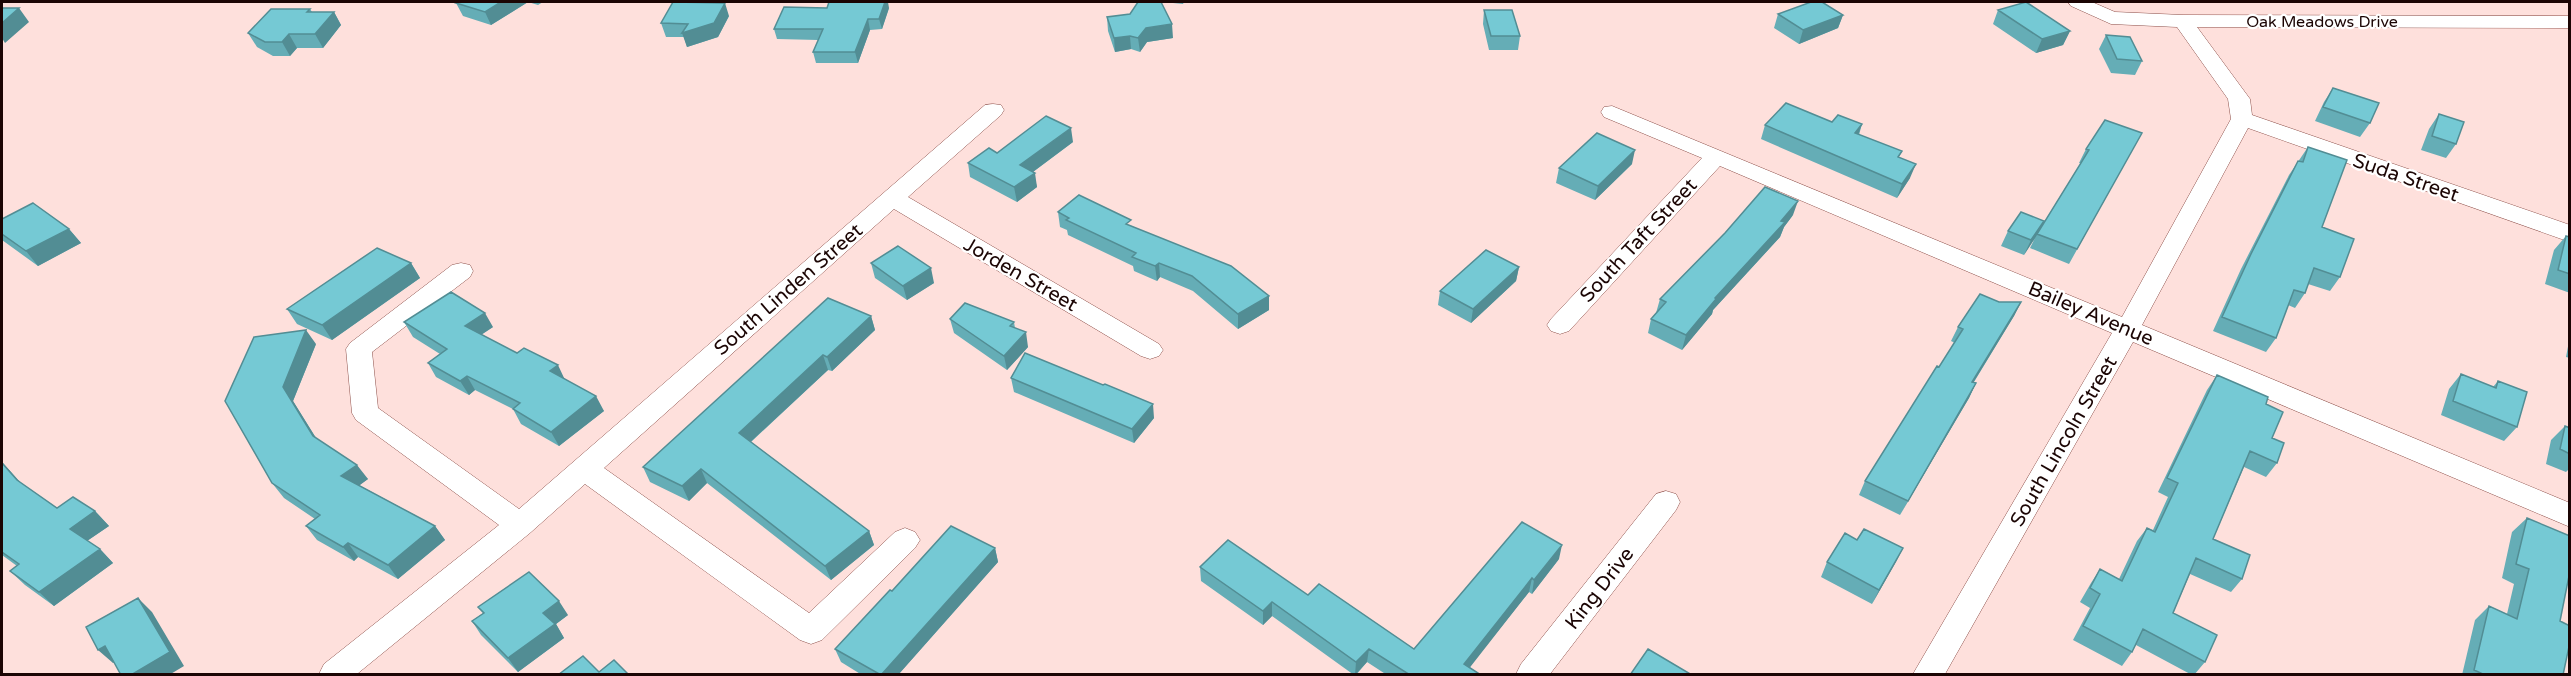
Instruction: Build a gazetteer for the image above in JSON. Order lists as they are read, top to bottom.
{
  "streets": {
    "street": [
      "Oak Meadows Drive",
      "Suda Street",
      "South Taft Street",
      "Jorden Street",
      "South Linden Street",
      "Bailey Avenue",
      "South Lincoln Street",
      "King Drive"
    ]
  },
  "crossings": [
    ["Suda Street", "South Lincoln Street"],
    ["South Taft Street", "Bailey Avenue"],
    ["Jorden Street", "South Linden Street"],
    ["Bailey Avenue", "South Lincoln Street"]
  ]
}
